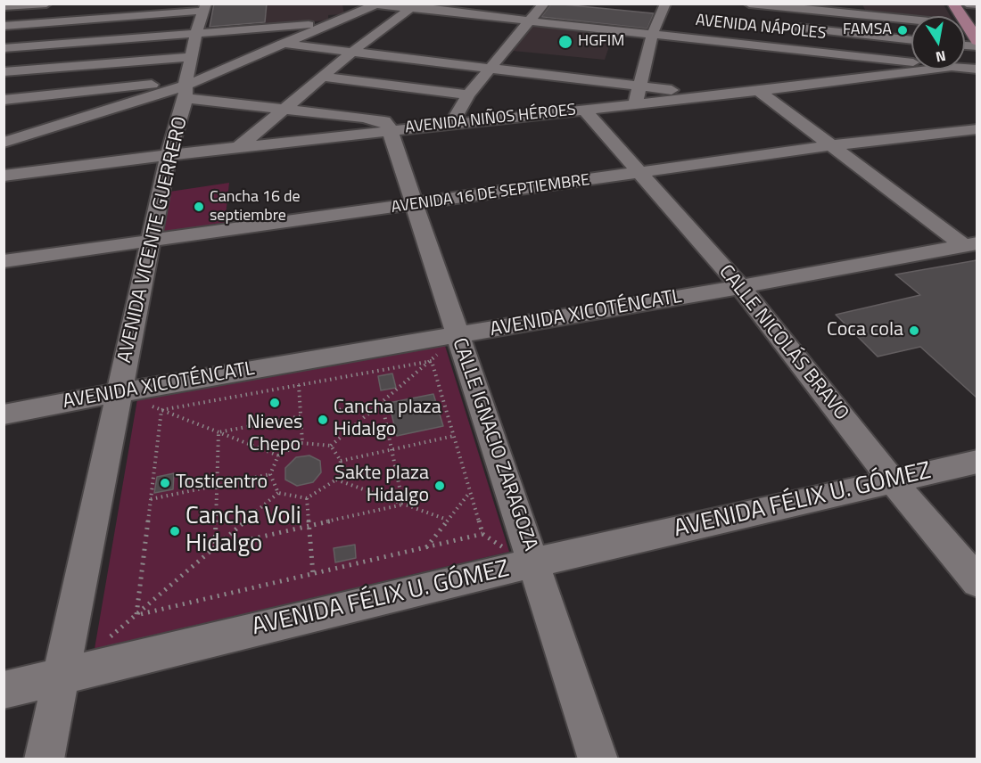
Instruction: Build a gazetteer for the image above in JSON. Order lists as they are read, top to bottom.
{
  "streets": {
    "street": [
      "AVENIDA NÁPOLES",
      "AVENIDA NIÑOS HÉROES",
      "AVENIDA 16 DE SEPTIEMBRE",
      "AVENIDA VICENTE GUERRERO",
      "AVENIDA XICOTÉNCATL",
      "CALLE NICOLÁS BRAVO",
      "CALLE IGNACIO ZARAGOZA",
      "AVENIDA FÉLIX U. GÓMEZ"
    ]
  },
  "crossings": [
    ["AVENIDA NIÑOS HÉROES", "AVENIDA VICENTE GUERRERO"],
    ["AVENIDA NIÑOS HÉROES", "CALLE NICOLÁS BRAVO"],
    ["AVENIDA NIÑOS HÉROES", "CALLE IGNACIO ZARAGOZA"],
    ["AVENIDA 16 DE SEPTIEMBRE", "AVENIDA VICENTE GUERRERO"],
    ["AVENIDA 16 DE SEPTIEMBRE", "CALLE NICOLÁS BRAVO"],
    ["AVENIDA 16 DE SEPTIEMBRE", "CALLE IGNACIO ZARAGOZA"],
    ["AVENIDA VICENTE GUERRERO", "AVENIDA XICOTÉNCATL"],
    ["AVENIDA VICENTE GUERRERO", "AVENIDA FÉLIX U. GÓMEZ"],
    ["AVENIDA XICOTÉNCATL", "CALLE NICOLÁS BRAVO"],
    ["AVENIDA XICOTÉNCATL", "CALLE IGNACIO ZARAGOZA"],
    ["CALLE NICOLÁS BRAVO", "AVENIDA FÉLIX U. GÓMEZ"],
    ["CALLE IGNACIO ZARAGOZA", "AVENIDA FÉLIX U. GÓMEZ"]
  ],
  "places": [
    "FAMSA",
    "HGFIM",
    "Cancha 16 de septiembre",
    "Coca cola",
    "Nieves Chepo",
    "Cancha plaza Hidalgo",
    "Tosticentro",
    "Sakte plaza Hidalgo",
    "Cancha Voli Hidalgo"
  ],
  "north": "bottom"
}
